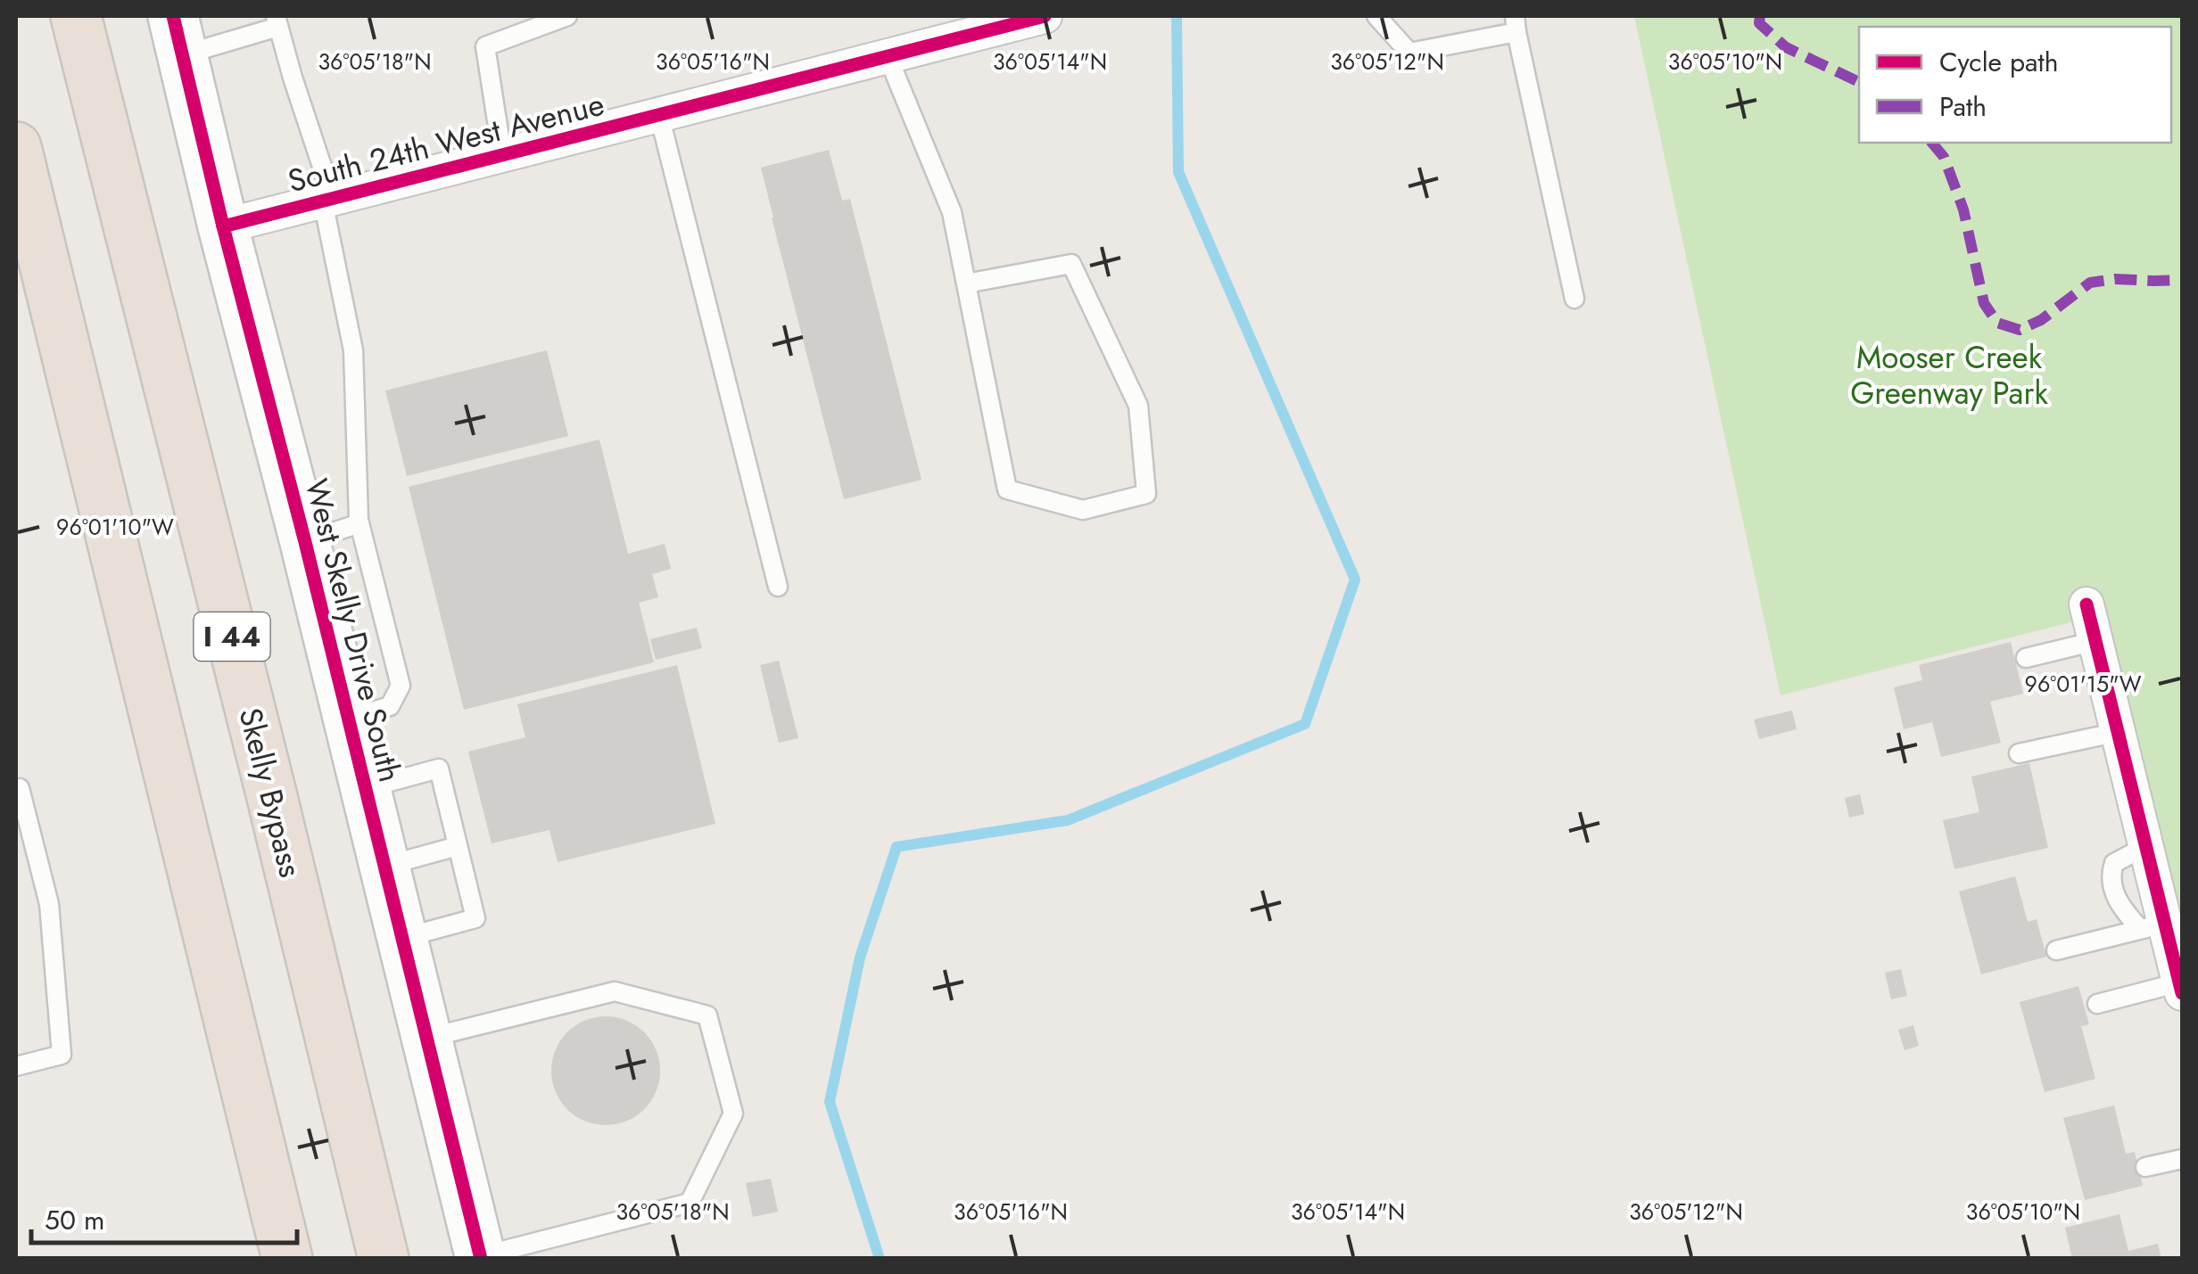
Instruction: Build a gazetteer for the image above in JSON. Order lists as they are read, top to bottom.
{
  "streets": {
    "highway": ["I 44", "Skelly Bypass"],
    "street": ["South 24th West Avenue", "West Skelly Drive South"]
  },
  "crossings": [
    ["South 24th West Avenue", "West Skelly Drive South"]
  ],
  "parks": ["Mooser Creek Greenway Park"],
  "legend": ["Cycle path", "Path"],
  "scale_bar": "50 m",
  "coordinates": [
    "36°05'14\"N",
    "36°05'18\"N",
    "36°05'16\"N",
    "36°05'12\"N",
    "36°05'10\"N",
    "96°01'10\"W",
    "96°01'15\"W"
  ]
}
